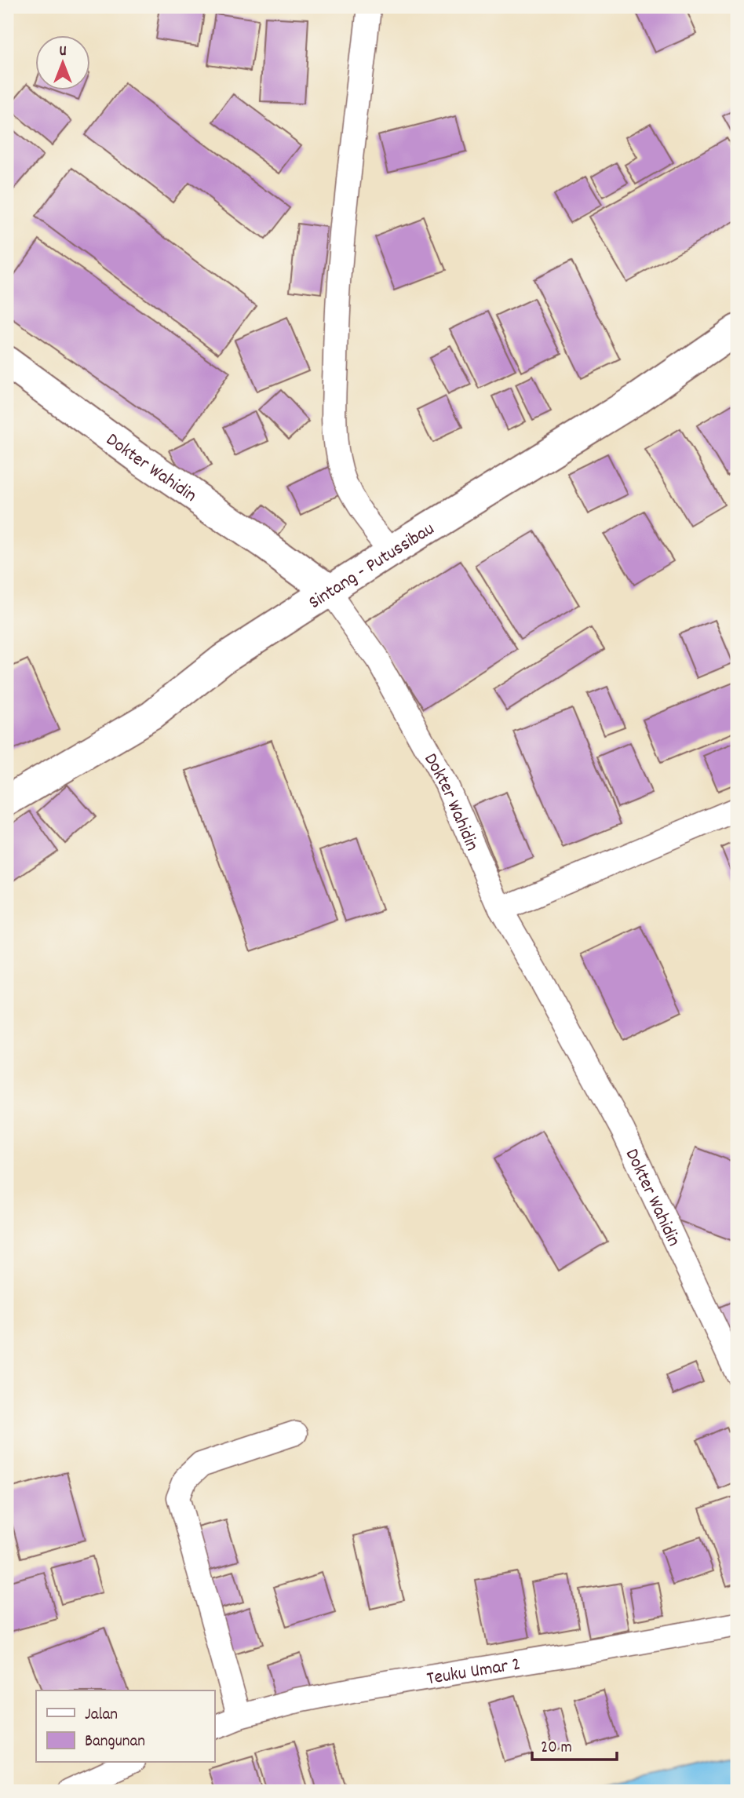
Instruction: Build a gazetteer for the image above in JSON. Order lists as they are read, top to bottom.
{
  "streets": {
    "main road": ["Dokter Wahidin", "Sintang - Putussibau"],
    "street": ["Teuku Umar 2"]
  },
  "crossings": [
    ["Dokter Wahidin", "Sintang - Putussibau"]
  ],
  "legend": ["Jalan", "Bangunan"],
  "scale_bar": "20 m",
  "north": "top"
}
